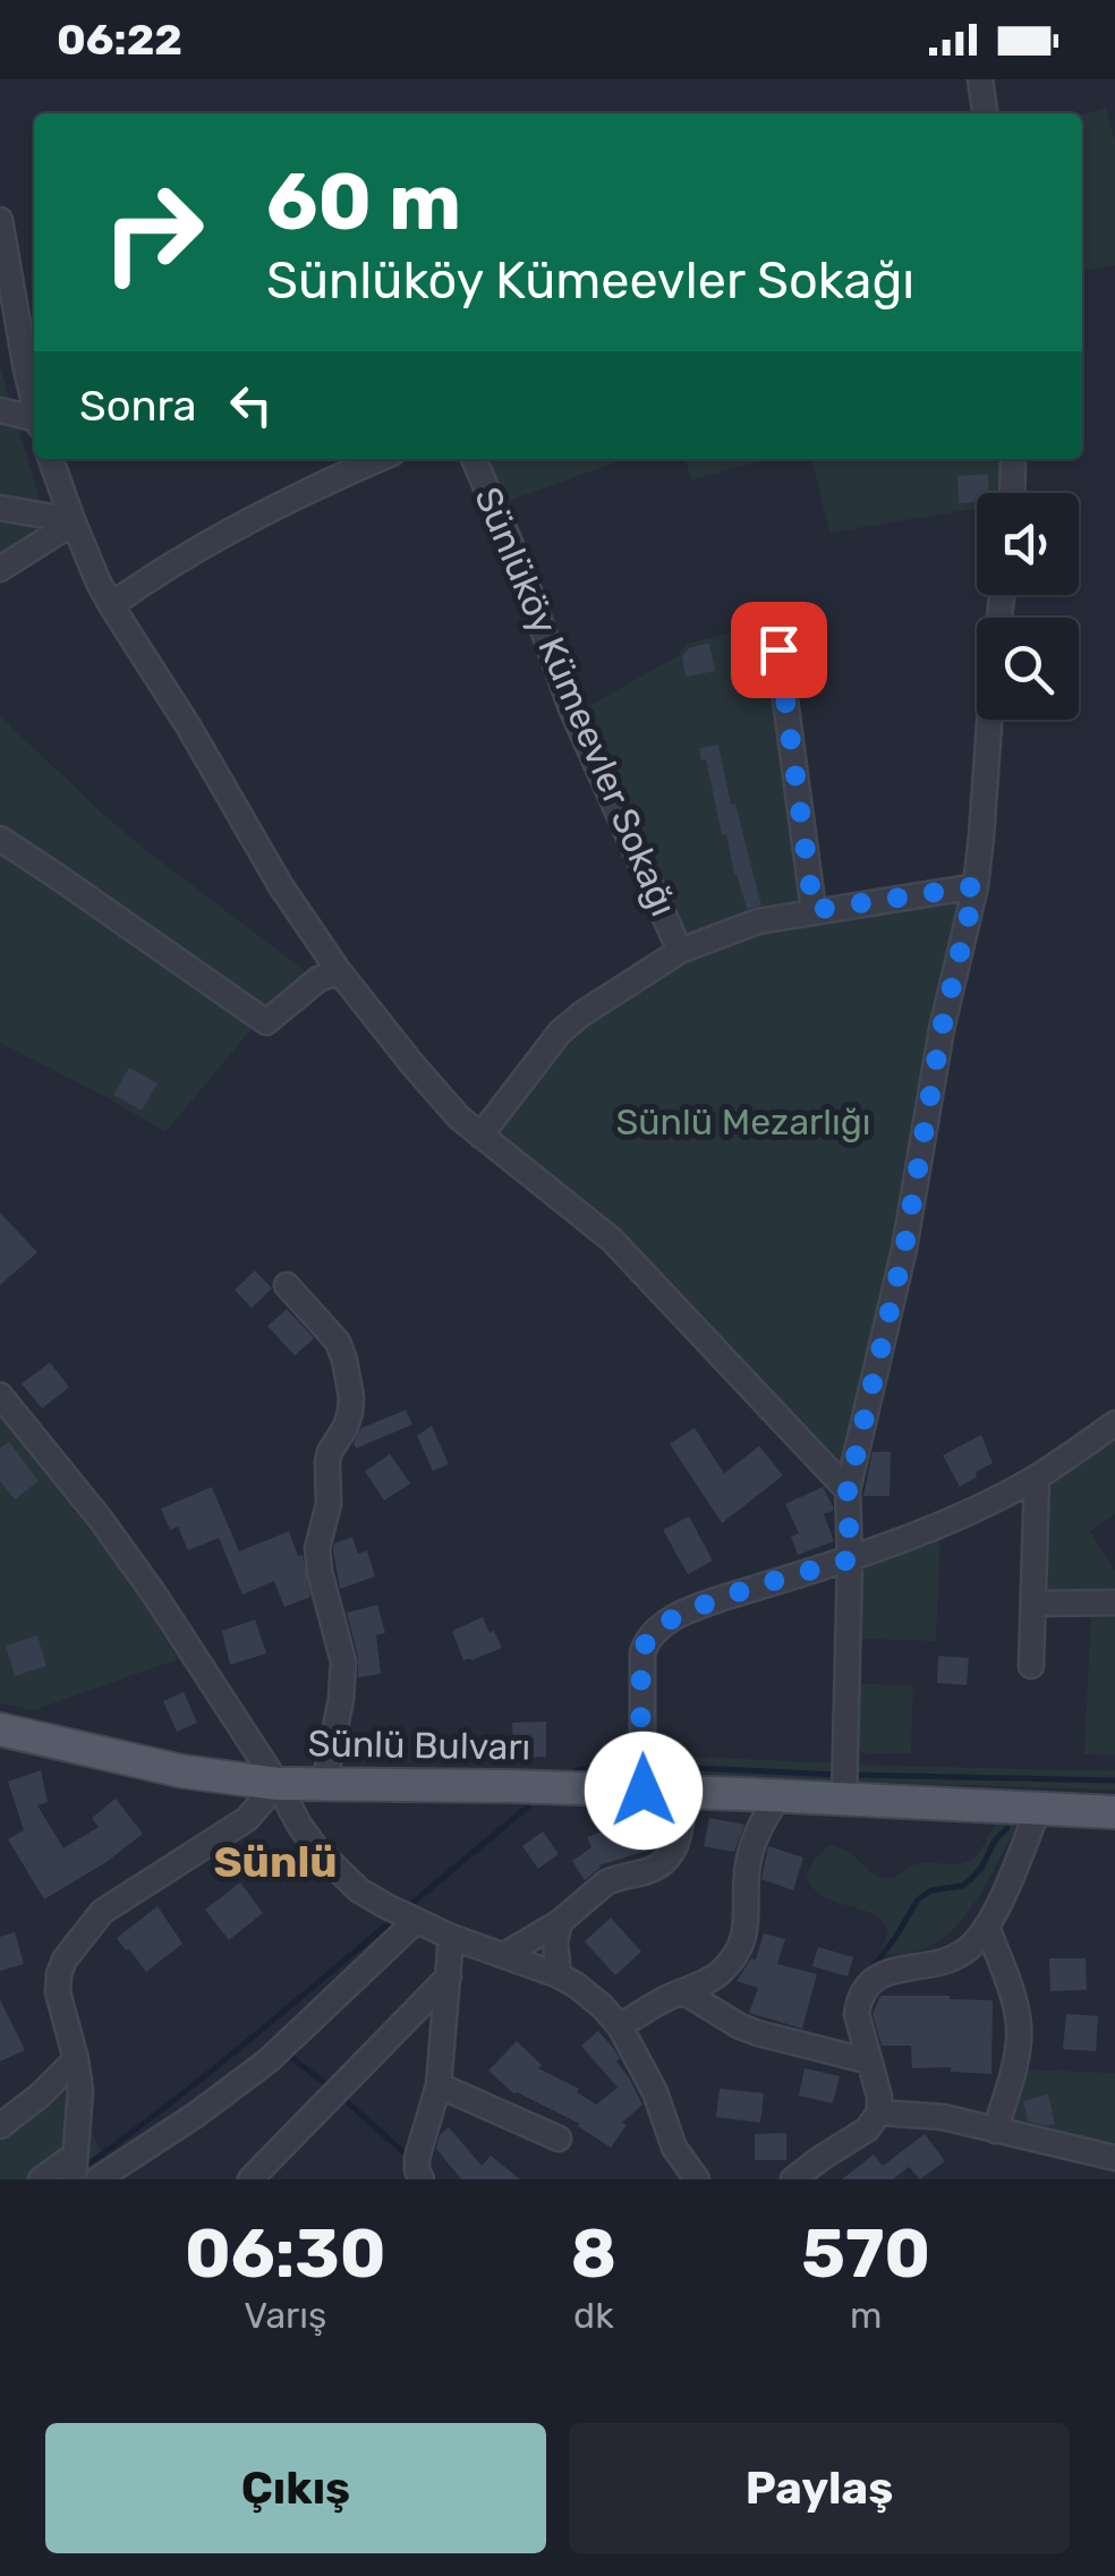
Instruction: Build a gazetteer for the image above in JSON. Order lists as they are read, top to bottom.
{
  "streets": {
    "main road": ["Sünlü Bulvarı"],
    "street": ["Sünlüköy Kümeevler Sokağı"]
  },
  "districts": ["Sünlü"],
  "parks": ["Sünlü Mezarlığı"],
  "page": {
    "status": "06:22",
    "turn": ["60 m", "Sünlüköy Kümeevler Sokağı"],
    "then": "Sonra",
    "eta": [
      "06:30",
      "Varış",
      "8",
      "dk",
      "570",
      "m"
    ],
    "buttons": ["Çıkış", "Paylaş"]
  }
}
